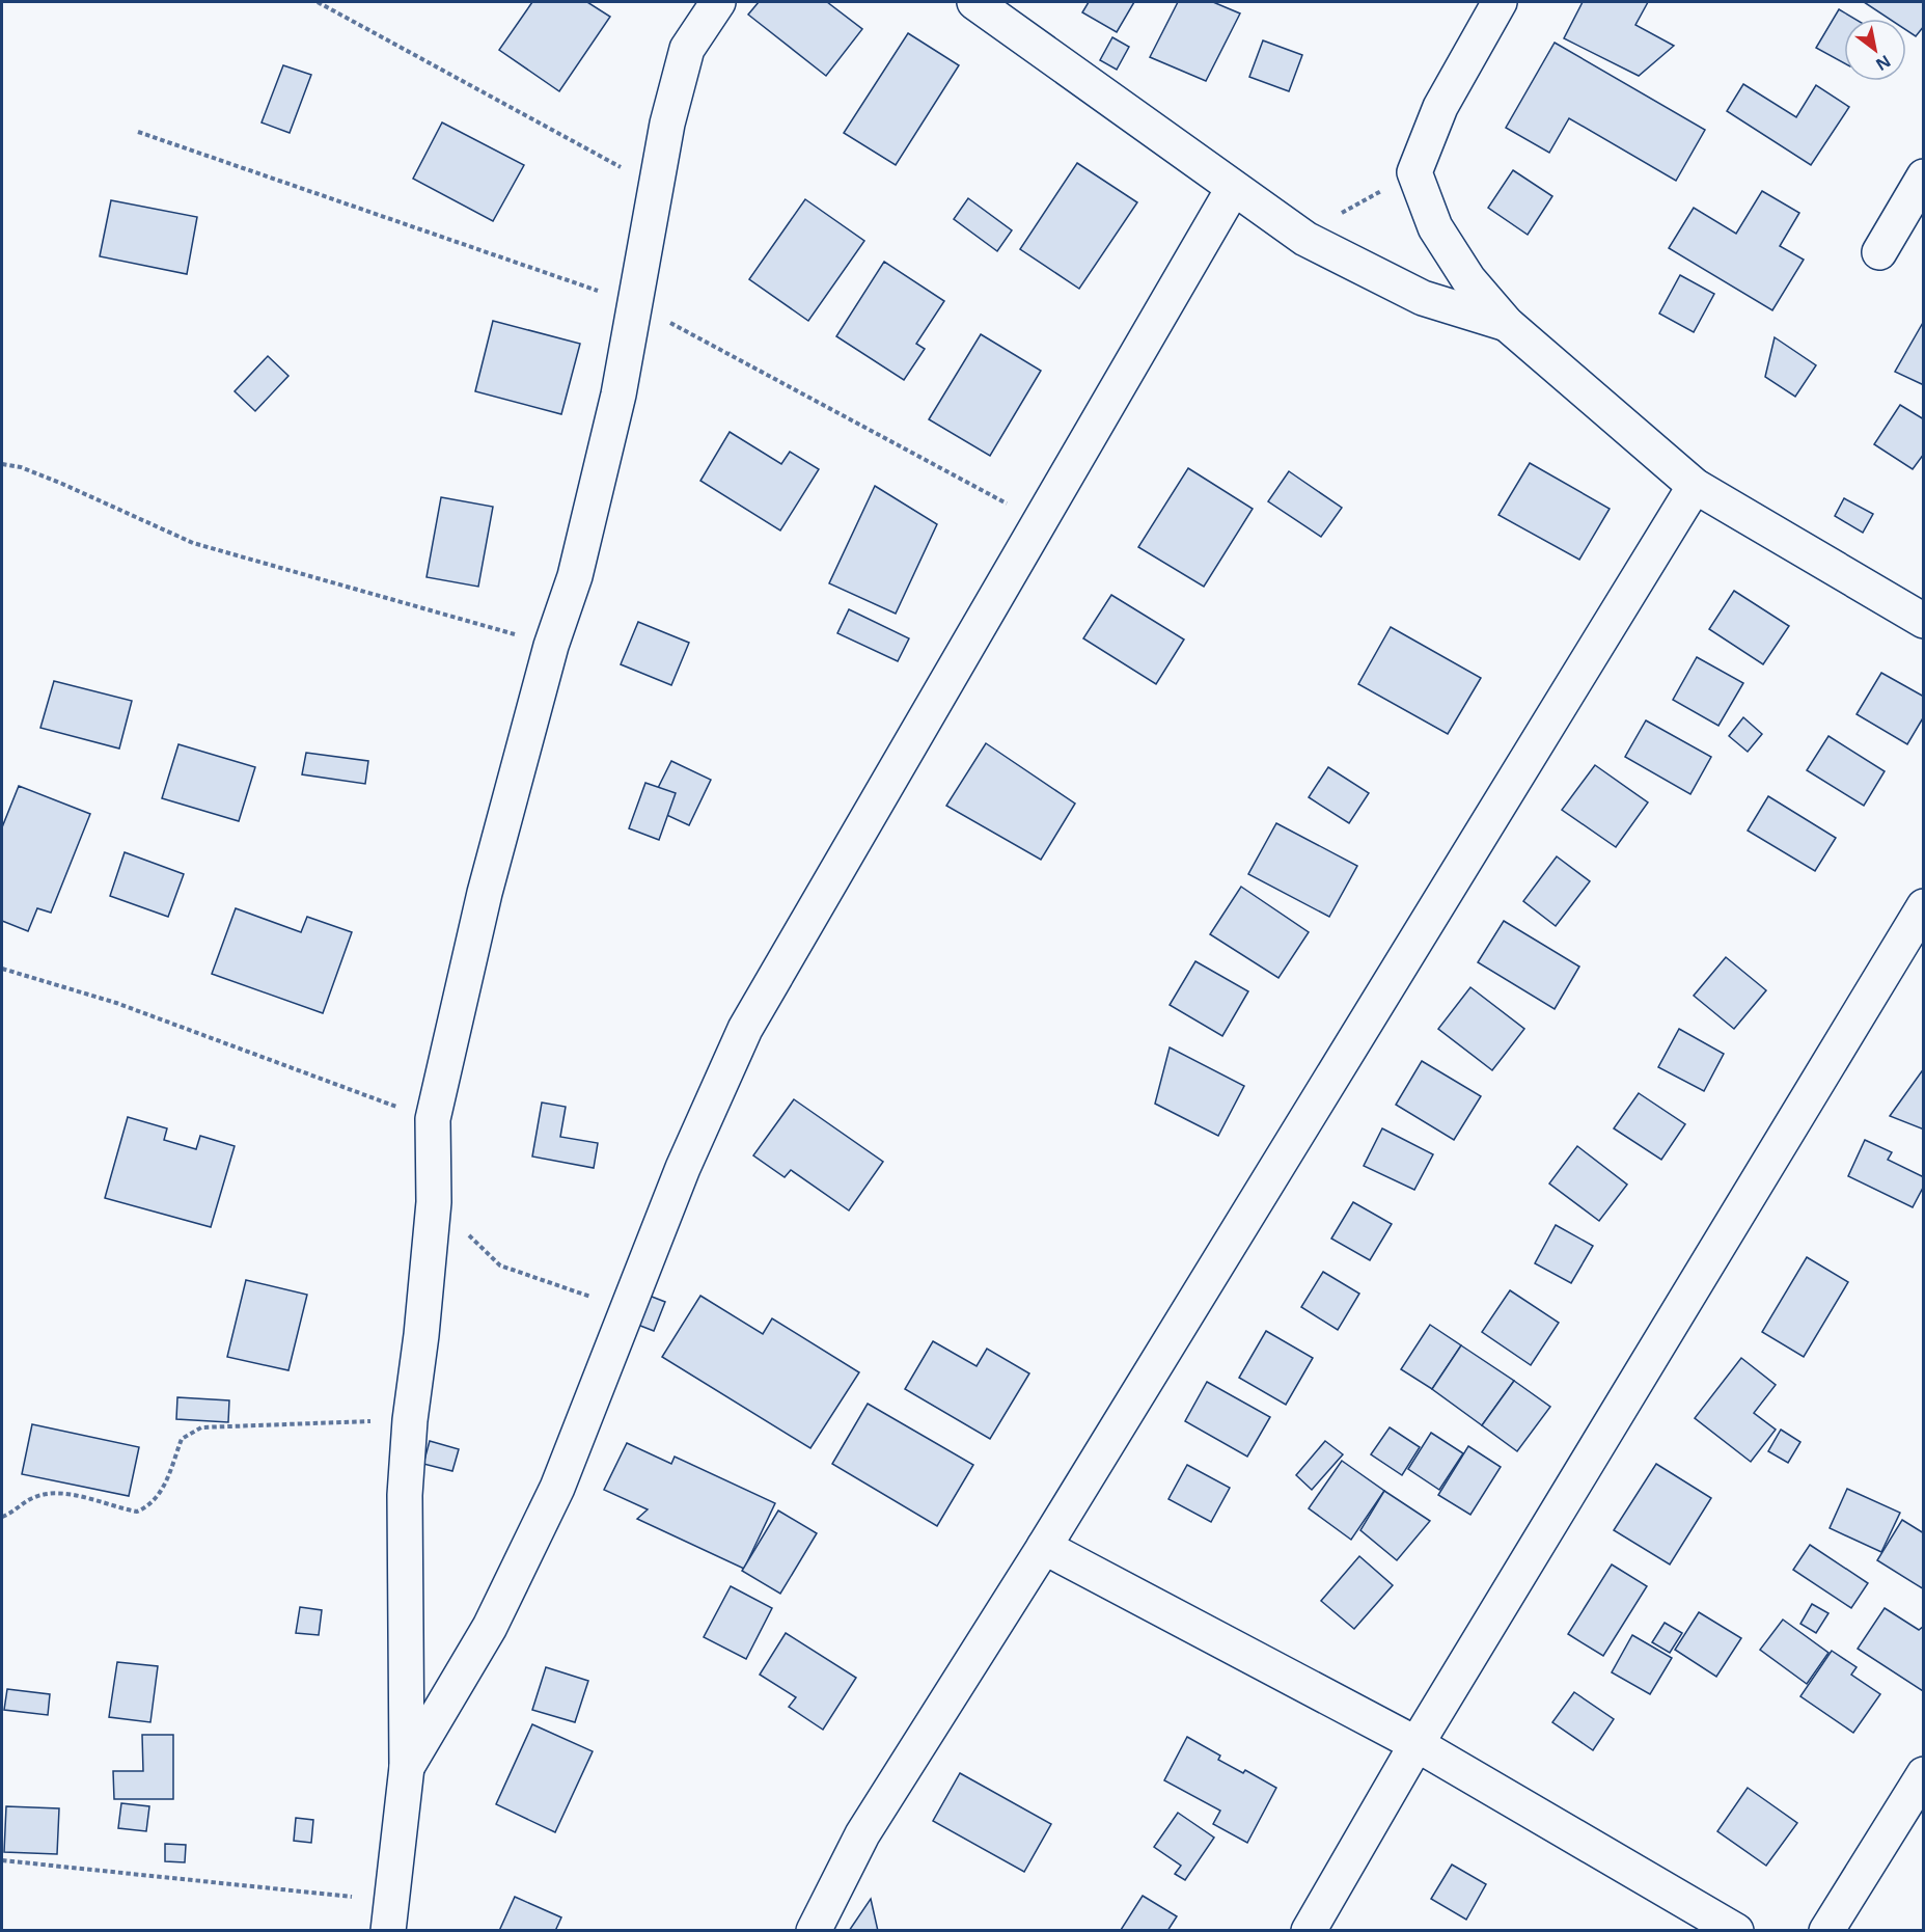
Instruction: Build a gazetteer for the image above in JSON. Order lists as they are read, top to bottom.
{
  "north": "bottom right"
}
